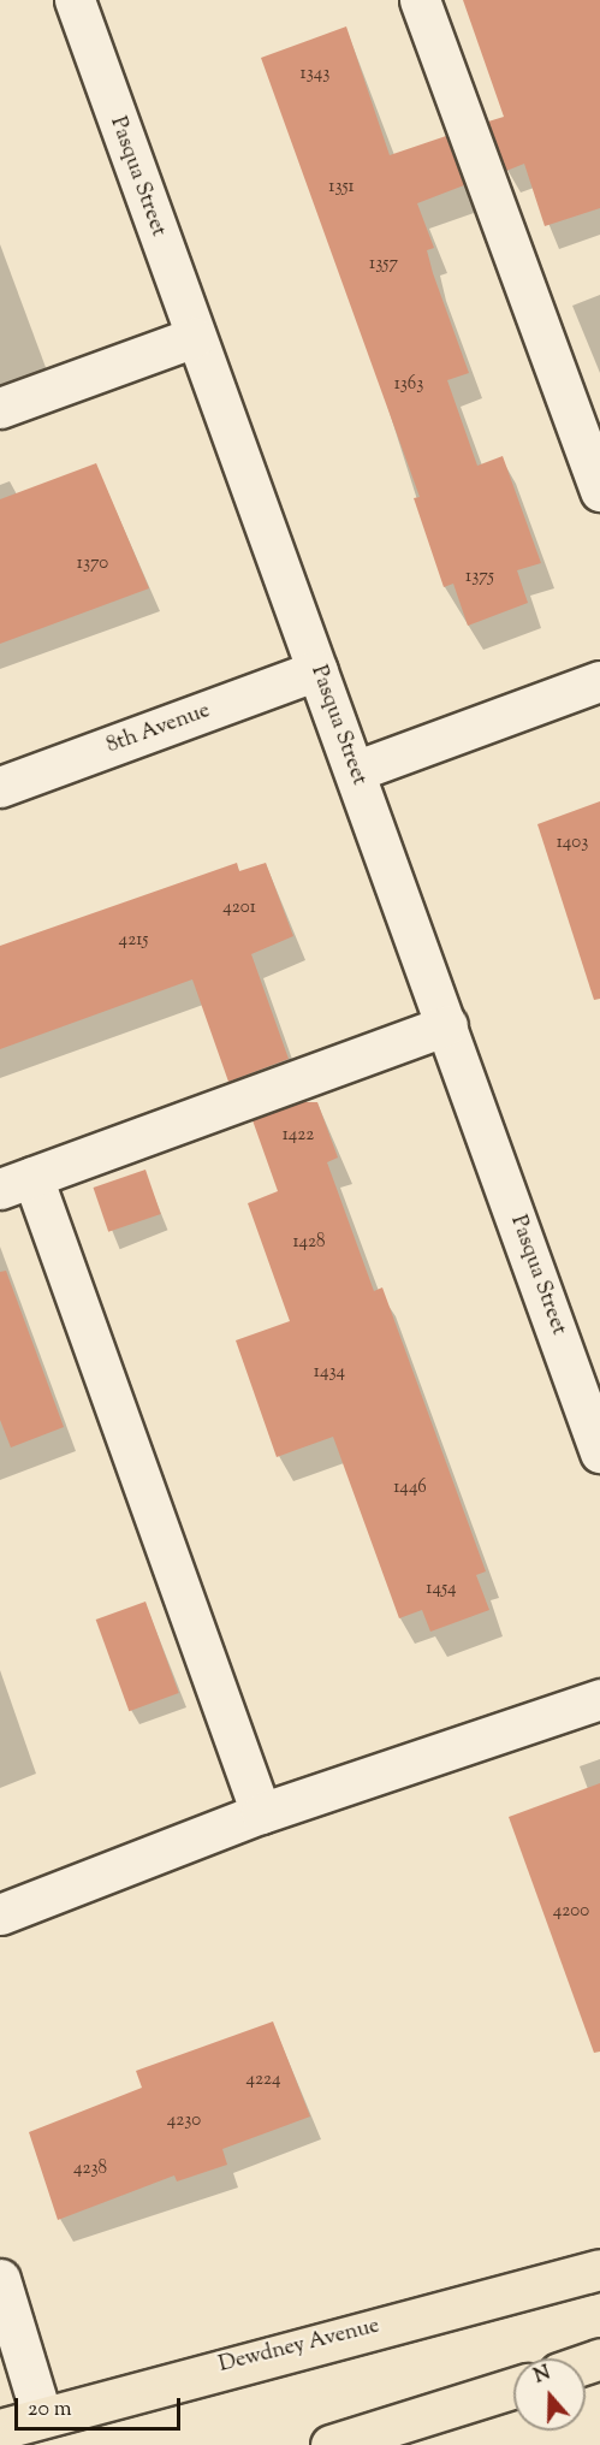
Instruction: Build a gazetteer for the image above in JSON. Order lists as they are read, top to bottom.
{
  "streets": {
    "main road": ["Dewdney Avenue"],
    "street": ["Pasqua Street", "8th Avenue"]
  },
  "crossings": [
    ["Pasqua Street", "8th Avenue"]
  ],
  "house_numbers": [
    "1343",
    "1351",
    "1357",
    "1363",
    "1370",
    "1375",
    "1403",
    "4201",
    "4215",
    "1422",
    "1428",
    "1434",
    "1446",
    "1454",
    "4200",
    "4224",
    "4230",
    "4238"
  ],
  "scale_bar": "20 m",
  "north": "top"
}
